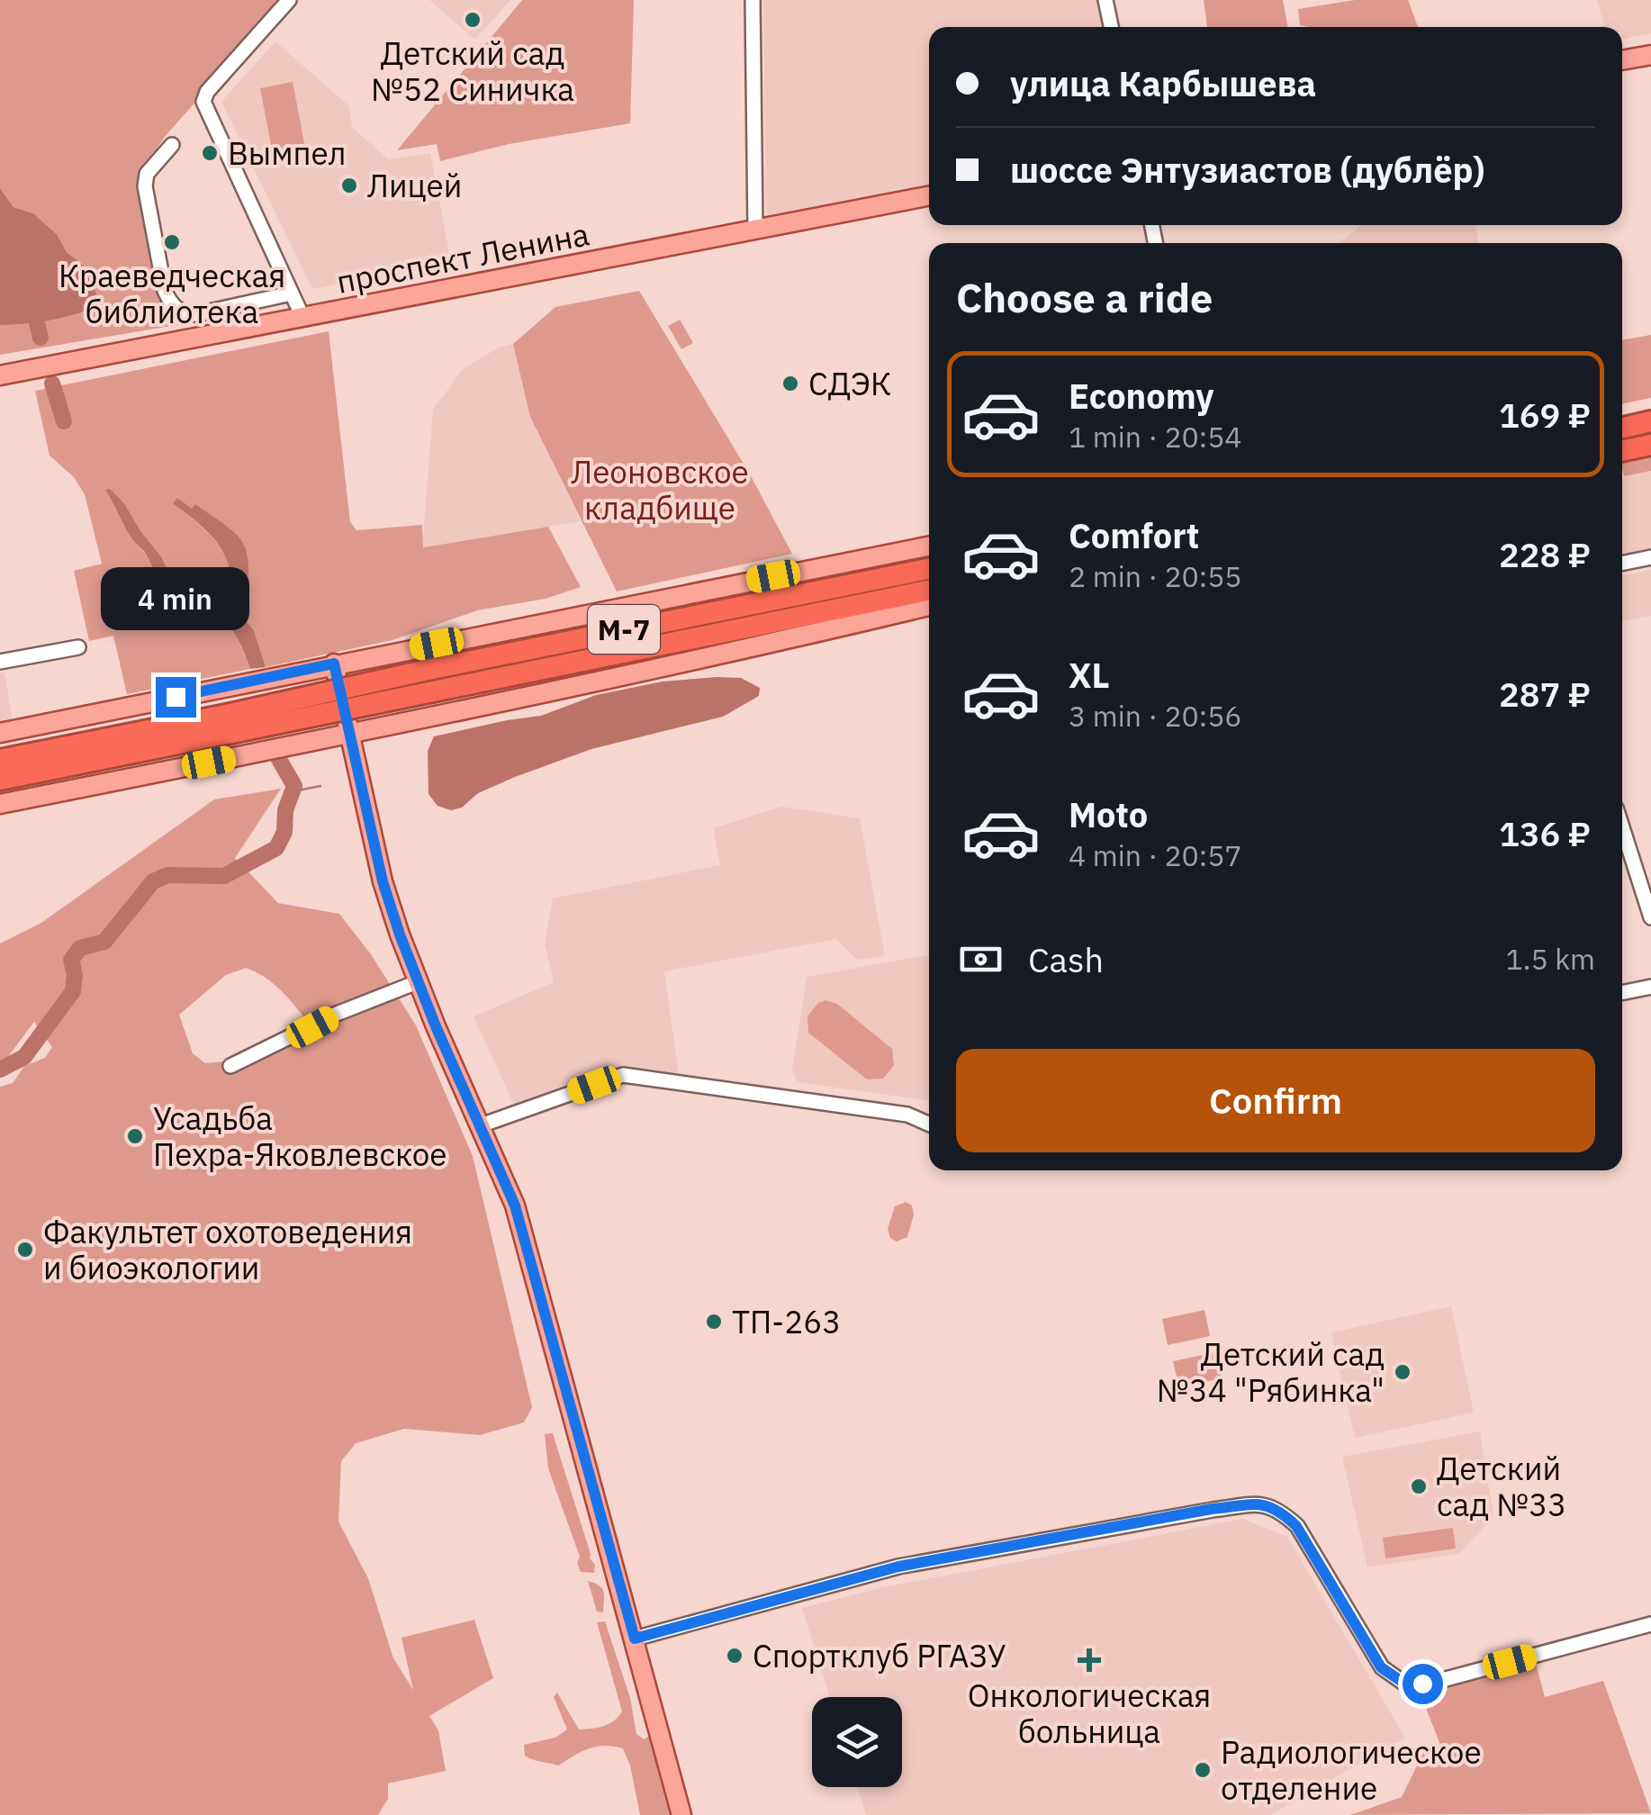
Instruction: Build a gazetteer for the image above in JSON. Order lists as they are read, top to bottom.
{
  "streets": {
    "highway": ["М-7"],
    "main road": ["проспект Ленина"]
  },
  "parks": ["Леоновское кладбище"],
  "places": {
    "other": [
      "Детский сад №52 Синичка",
      "Вымпел",
      "Лицей",
      "Краеведческая библиотека",
      "СДЭК",
      "Усадьба Пехра-Яковлевское",
      "Факультет охотоведения и биоэкологии",
      "ТП-263",
      "Детский сад №34 \"Рябинка\"",
      "Детский сад №33",
      "Спортклуб РГАЗУ",
      "Радиологическое отделение"
    ],
    "health": ["Онкологическая больница"]
  },
  "page": {
    "banner": ["улица Карбышева", "шоссе Энтузиастов (дублёр)"],
    "heading": "Choose a ride",
    "list": [
      {
        "name": "Economy",
        "note": "1 min · 20:54",
        "value": "169 ₽"
      },
      {
        "name": "Comfort",
        "note": "2 min · 20:55",
        "value": "228 ₽"
      },
      {
        "name": "XL",
        "note": "3 min · 20:56",
        "value": "287 ₽"
      },
      {
        "name": "Moto",
        "note": "4 min · 20:57",
        "value": "136 ₽"
      }
    ],
    "bubble": "4 min",
    "pay": ["Cash", "1.5 km"],
    "buttons": "Confirm"
  }
}
